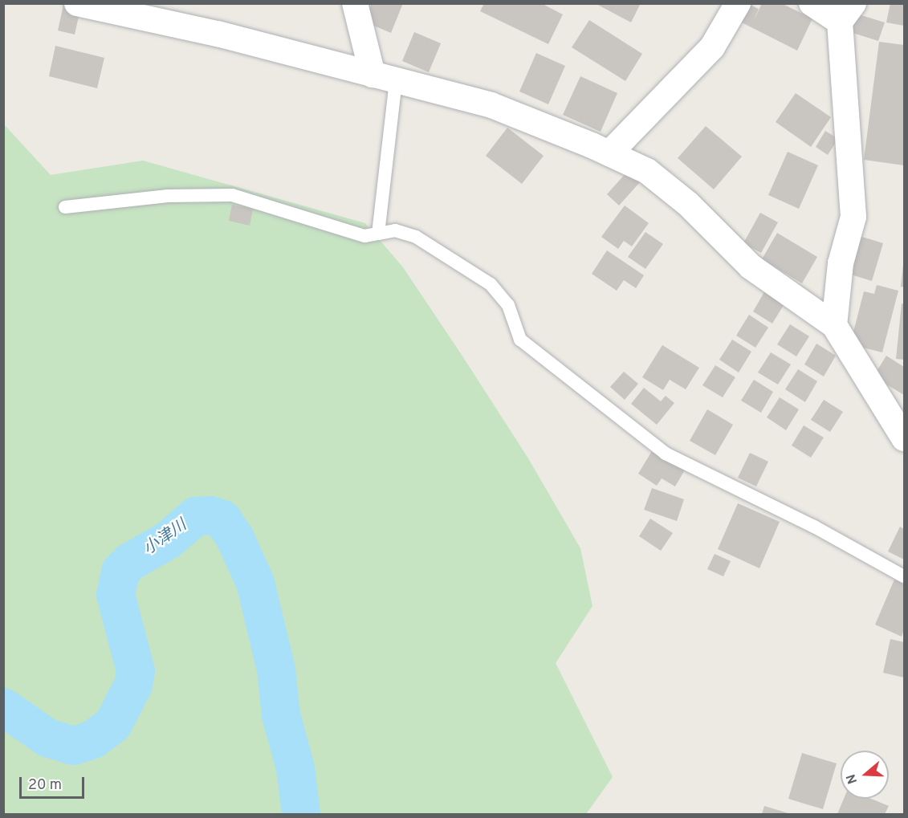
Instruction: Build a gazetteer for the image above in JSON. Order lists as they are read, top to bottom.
{
  "water": ["小津川"],
  "scale_bar": "20 m",
  "north": "left"
}
